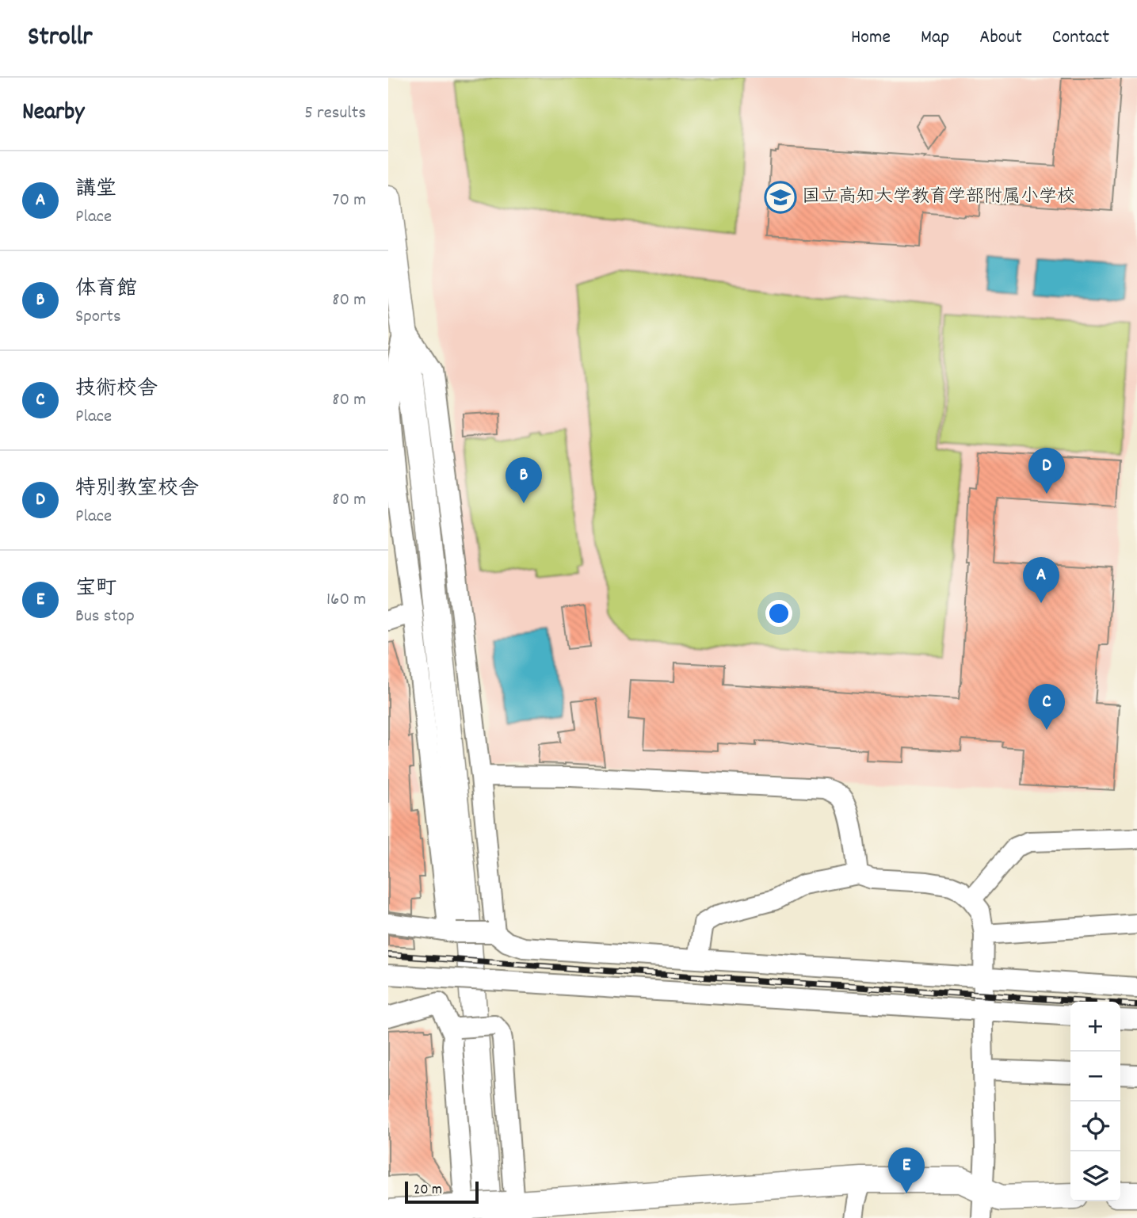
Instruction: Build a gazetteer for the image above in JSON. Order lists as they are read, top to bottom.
{
  "places": {
    "school or university": ["国立高知大学教育学部附属小学校"]
  },
  "scale_bar": "20 m",
  "page": {
    "header": "Strollr",
    "nav": [
      "Home",
      "Map",
      "About",
      "Contact"
    ],
    "heading": ["Nearby", "5 results"],
    "list": [
      {
        "mark": "A",
        "name": "講堂",
        "note": "Place",
        "value": "70 m"
      },
      {
        "mark": "B",
        "name": "体育館",
        "note": "Sports",
        "value": "80 m"
      },
      {
        "mark": "C",
        "name": "技術校舎",
        "note": "Place",
        "value": "80 m"
      },
      {
        "mark": "D",
        "name": "特別教室校舎",
        "note": "Place",
        "value": "80 m"
      },
      {
        "mark": "E",
        "name": "宝町",
        "note": "Bus stop",
        "value": "160 m"
      }
    ],
    "pins": [
      "D",
      "B",
      "A",
      "C",
      "E"
    ],
    "map_buttons": ["+", "−"],
    "scale": "20 m"
  }
}
